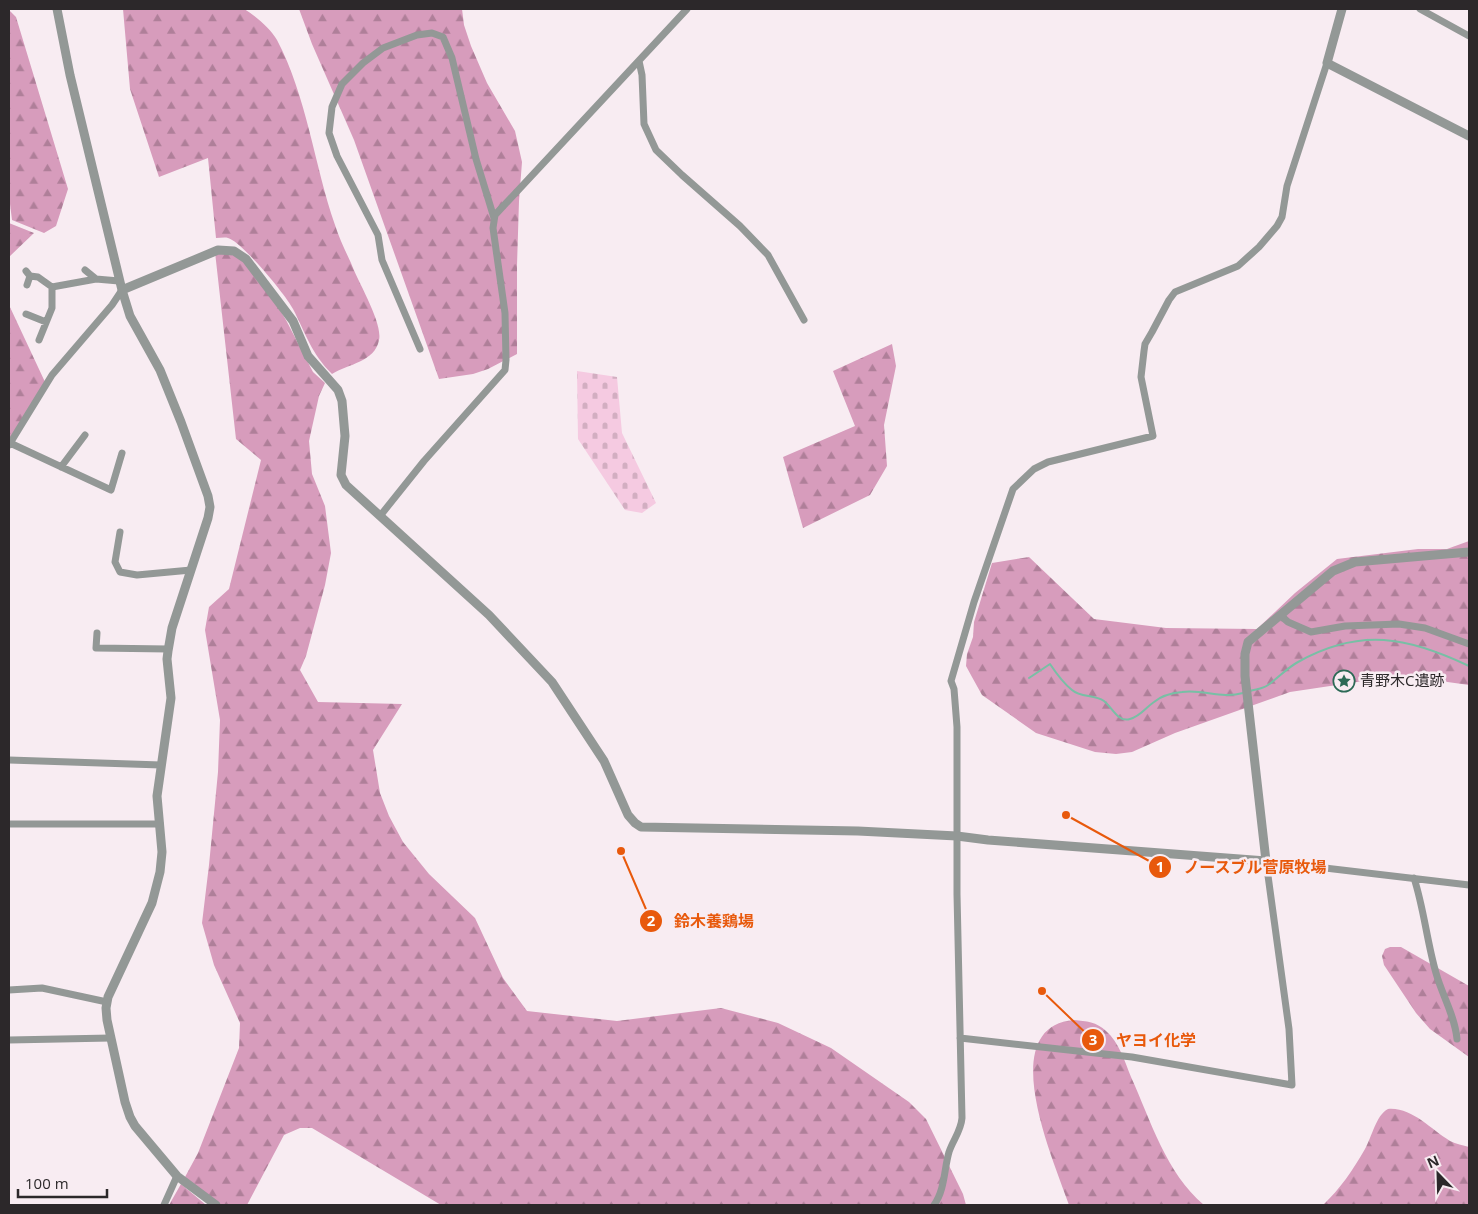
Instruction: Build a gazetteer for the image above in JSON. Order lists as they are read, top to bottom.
{
  "places": {
    "place": ["青野木C遺跡"],
    "other": ["ノースブル菅原牧場", "鈴木養鶏場", "ヤヨイ化学"]
  },
  "scale_bar": "100 m",
  "north": "top left"
}
